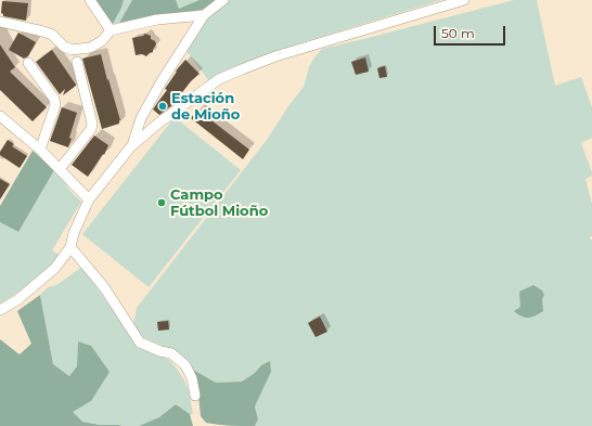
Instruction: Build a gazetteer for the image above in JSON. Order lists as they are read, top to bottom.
{
  "places": ["Estación de Mioño", "Campo Fútbol Mioño"],
  "scale_bar": "50 m"
}
